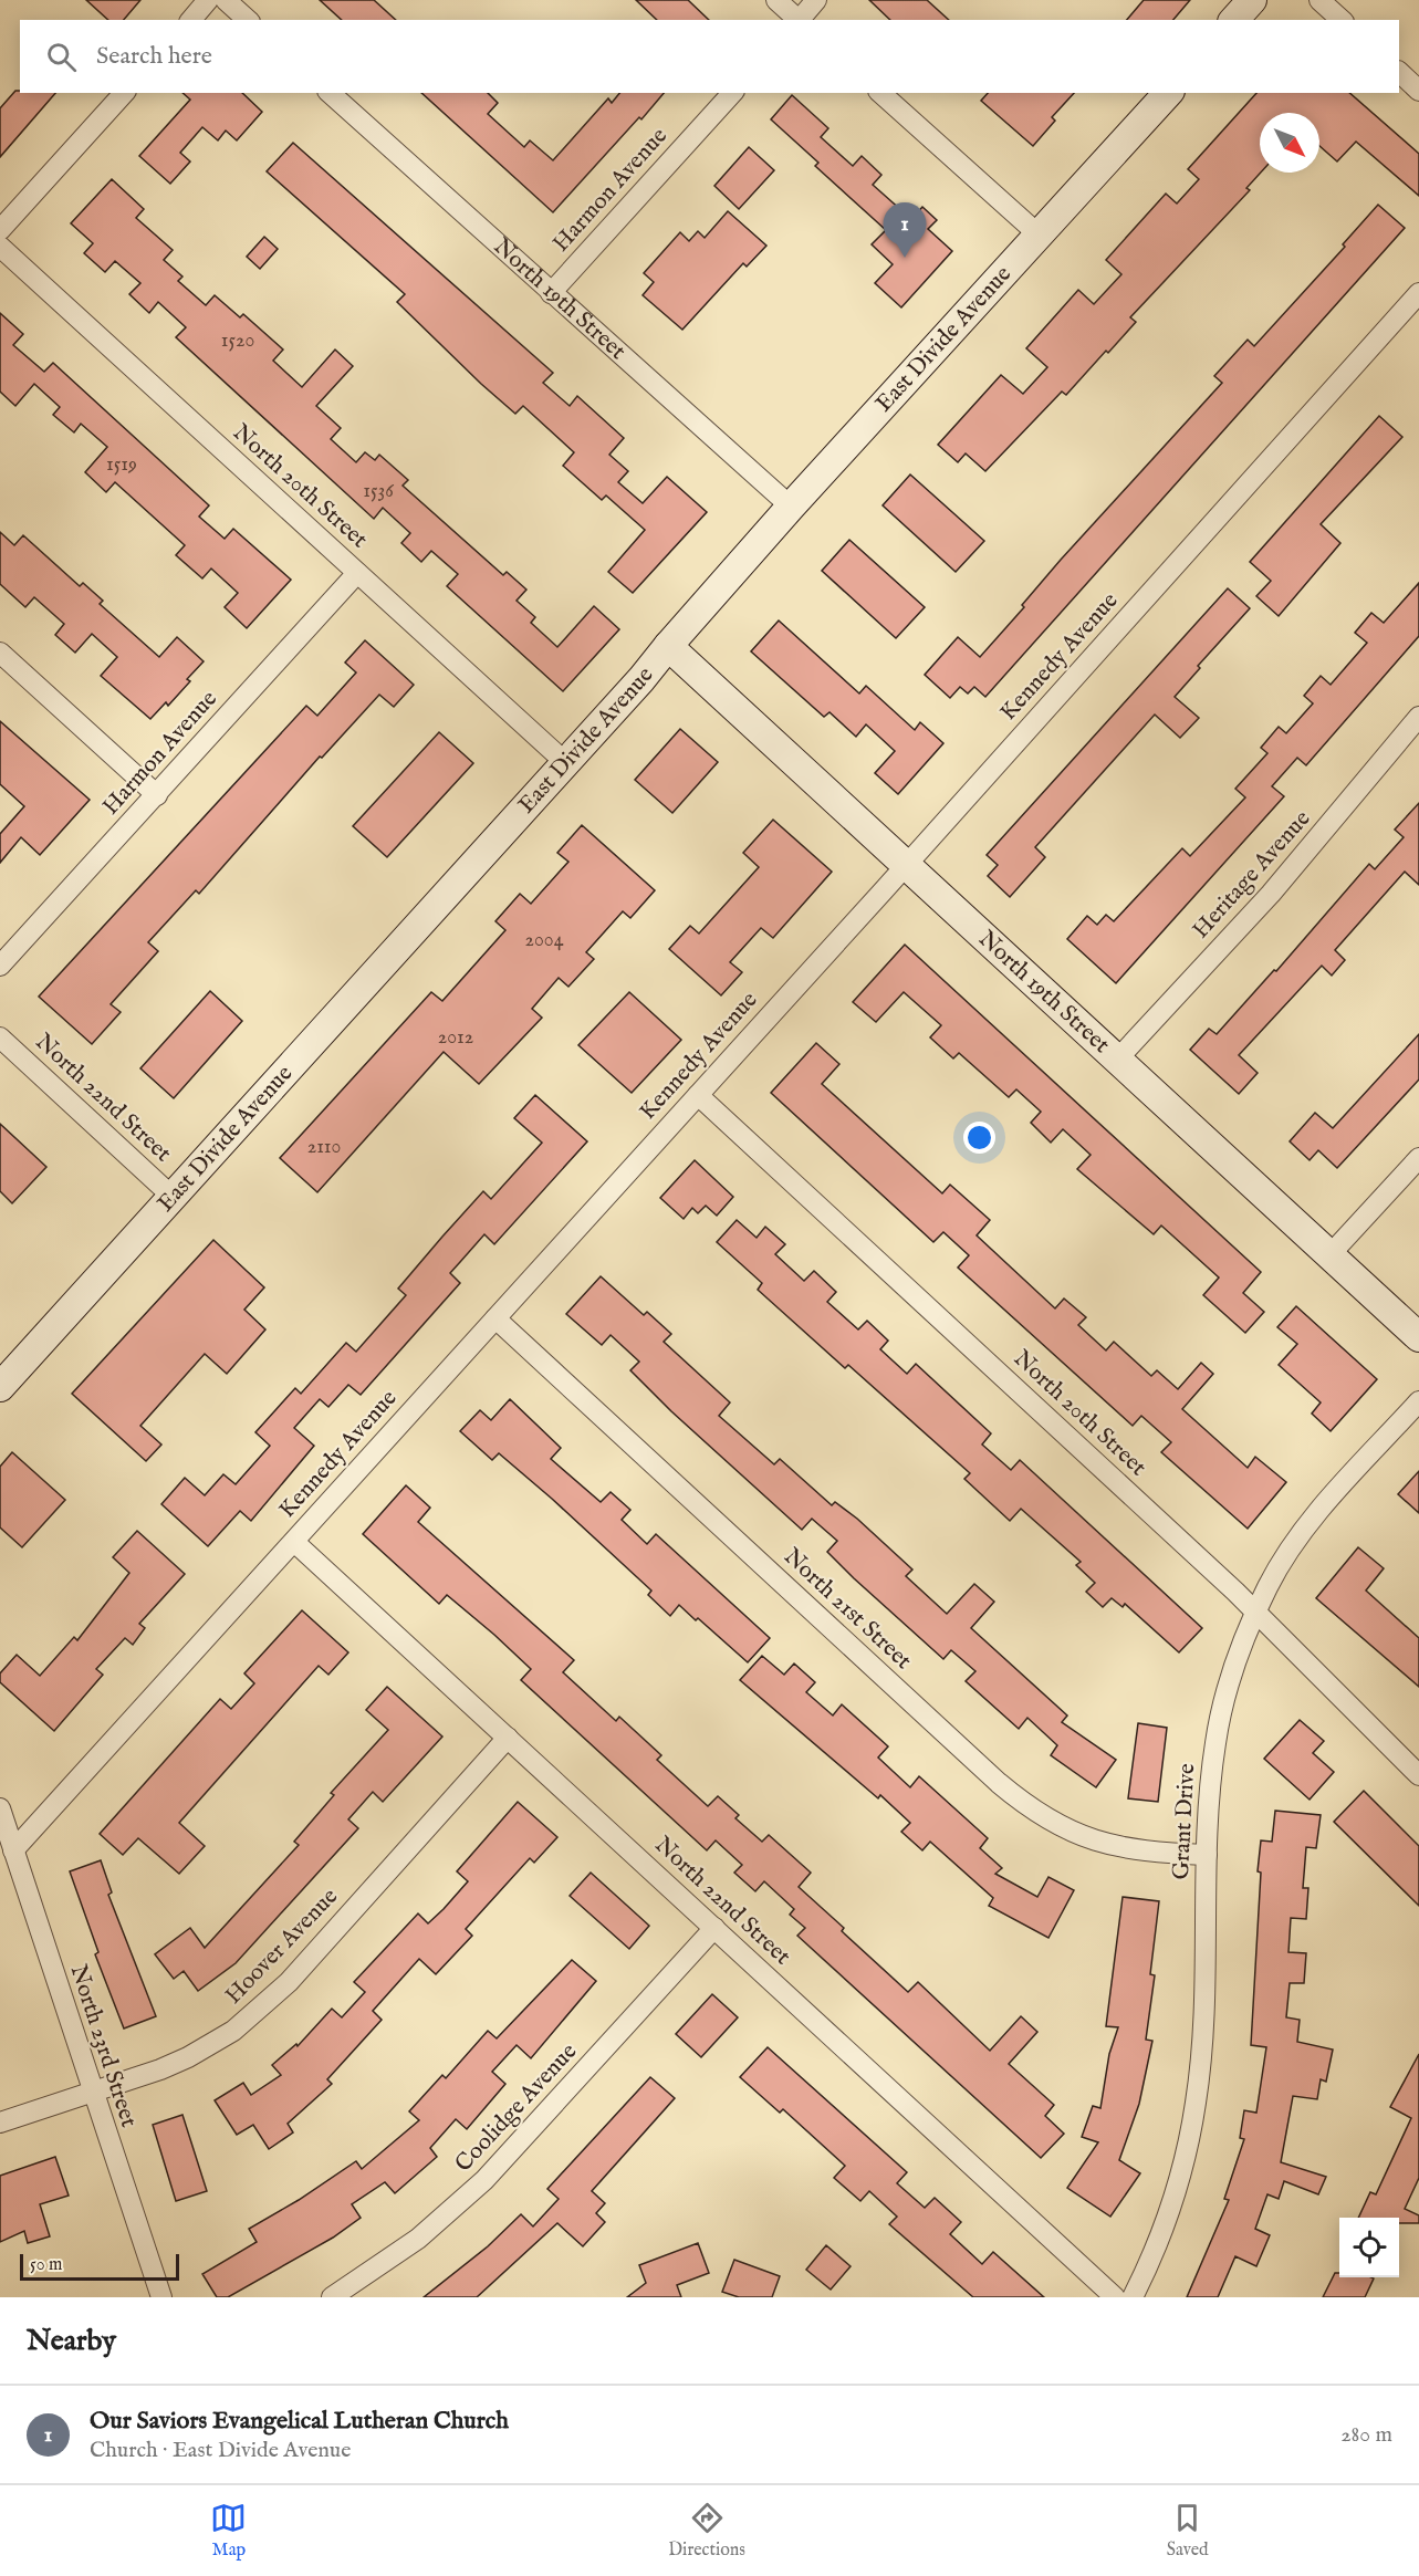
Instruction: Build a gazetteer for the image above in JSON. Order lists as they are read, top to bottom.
{
  "streets": {
    "street": [
      "Harmon Avenue",
      "North 19th Street",
      "East Divide Avenue",
      "North 20th Street",
      "Kennedy Avenue",
      "Heritage Avenue",
      "North 22nd Street",
      "North 21st Street",
      "Grant Drive",
      "Hoover Avenue",
      "North 23rd Street",
      "Coolidge Avenue"
    ]
  },
  "crossings": [
    ["Harmon Avenue", "North 19th Street"],
    ["Harmon Avenue", "North 20th Street"],
    ["North 19th Street", "East Divide Avenue"],
    ["North 19th Street", "Kennedy Avenue"],
    ["North 19th Street", "Heritage Avenue"],
    ["East Divide Avenue", "North 20th Street"],
    ["East Divide Avenue", "North 22nd Street"],
    ["North 20th Street", "Kennedy Avenue"],
    ["North 20th Street", "Grant Drive"],
    ["Kennedy Avenue", "North 22nd Street"],
    ["Kennedy Avenue", "North 21st Street"],
    ["Kennedy Avenue", "North 23rd Street"],
    ["North 22nd Street", "Hoover Avenue"],
    ["North 22nd Street", "Coolidge Avenue"],
    ["North 21st Street", "Grant Drive"],
    ["Hoover Avenue", "North 23rd Street"]
  ],
  "house_numbers": [
    "1520",
    "1519",
    "1536",
    "2004",
    "2012",
    "2110"
  ],
  "scale_bar": "50 m",
  "north": "bottom right",
  "page": {
    "search": "Search here",
    "pins": "1",
    "scale": "50 m",
    "heading": "Nearby",
    "list": [
      {
        "mark": "1",
        "name": "Our Saviors Evangelical Lutheran Church",
        "note": "Church · East Divide Avenue",
        "value": "280 m"
      }
    ],
    "nav": ["Map", "Directions", "Saved"]
  }
}
